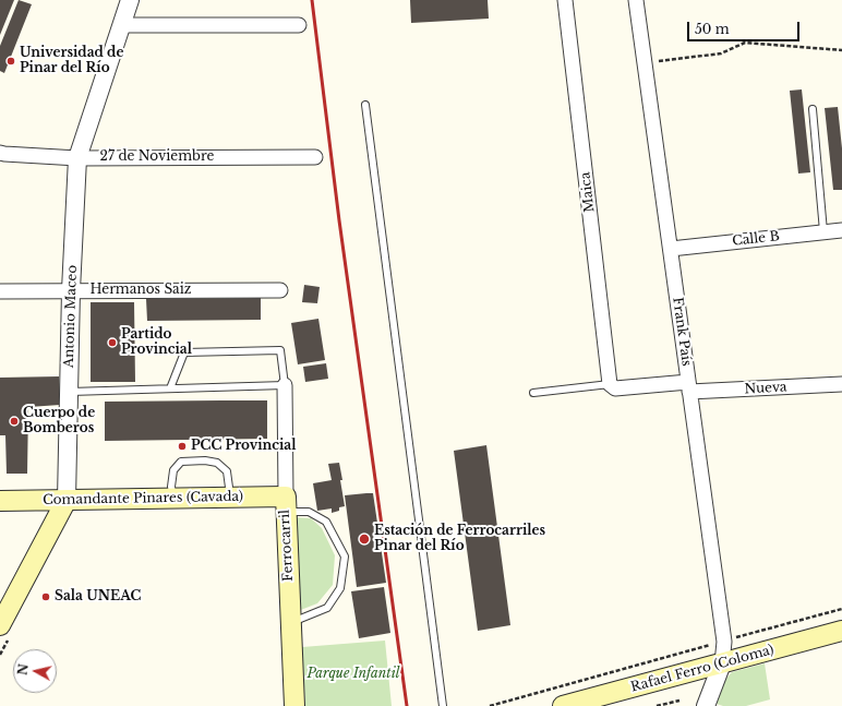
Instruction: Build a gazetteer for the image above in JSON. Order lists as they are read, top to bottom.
{
  "streets": {
    "main road": [
      "Antonio Maceo",
      "Comandante Pinares (Cavada)",
      "Ferrocarril",
      "Rafael Ferro (Coloma)"
    ],
    "street": [
      "27 de Noviembre",
      "Maica",
      "Calle B",
      "Hermanos Saiz",
      "Frank País",
      "Nueva"
    ]
  },
  "crossings": [
    ["27 de Noviembre", "Antonio Maceo"],
    ["Maica", "Nueva"],
    ["Calle B", "Frank País"],
    ["Hermanos Saiz", "Antonio Maceo"],
    ["Antonio Maceo", "Comandante Pinares (Cavada)"],
    ["Frank País", "Nueva"],
    ["Frank País", "Rafael Ferro (Coloma)"],
    ["Comandante Pinares (Cavada)", "Ferrocarril"]
  ],
  "parks": ["Parque Infantil"],
  "places": [
    "Universidad de Pinar del Río",
    "Partido Provincial",
    "Cuerpo de Bomberos",
    "PCC Provincial",
    "Estación de Ferrocarriles Pinar del Río",
    "Sala UNEAC"
  ],
  "scale_bar": "50 m",
  "north": "left"
}
